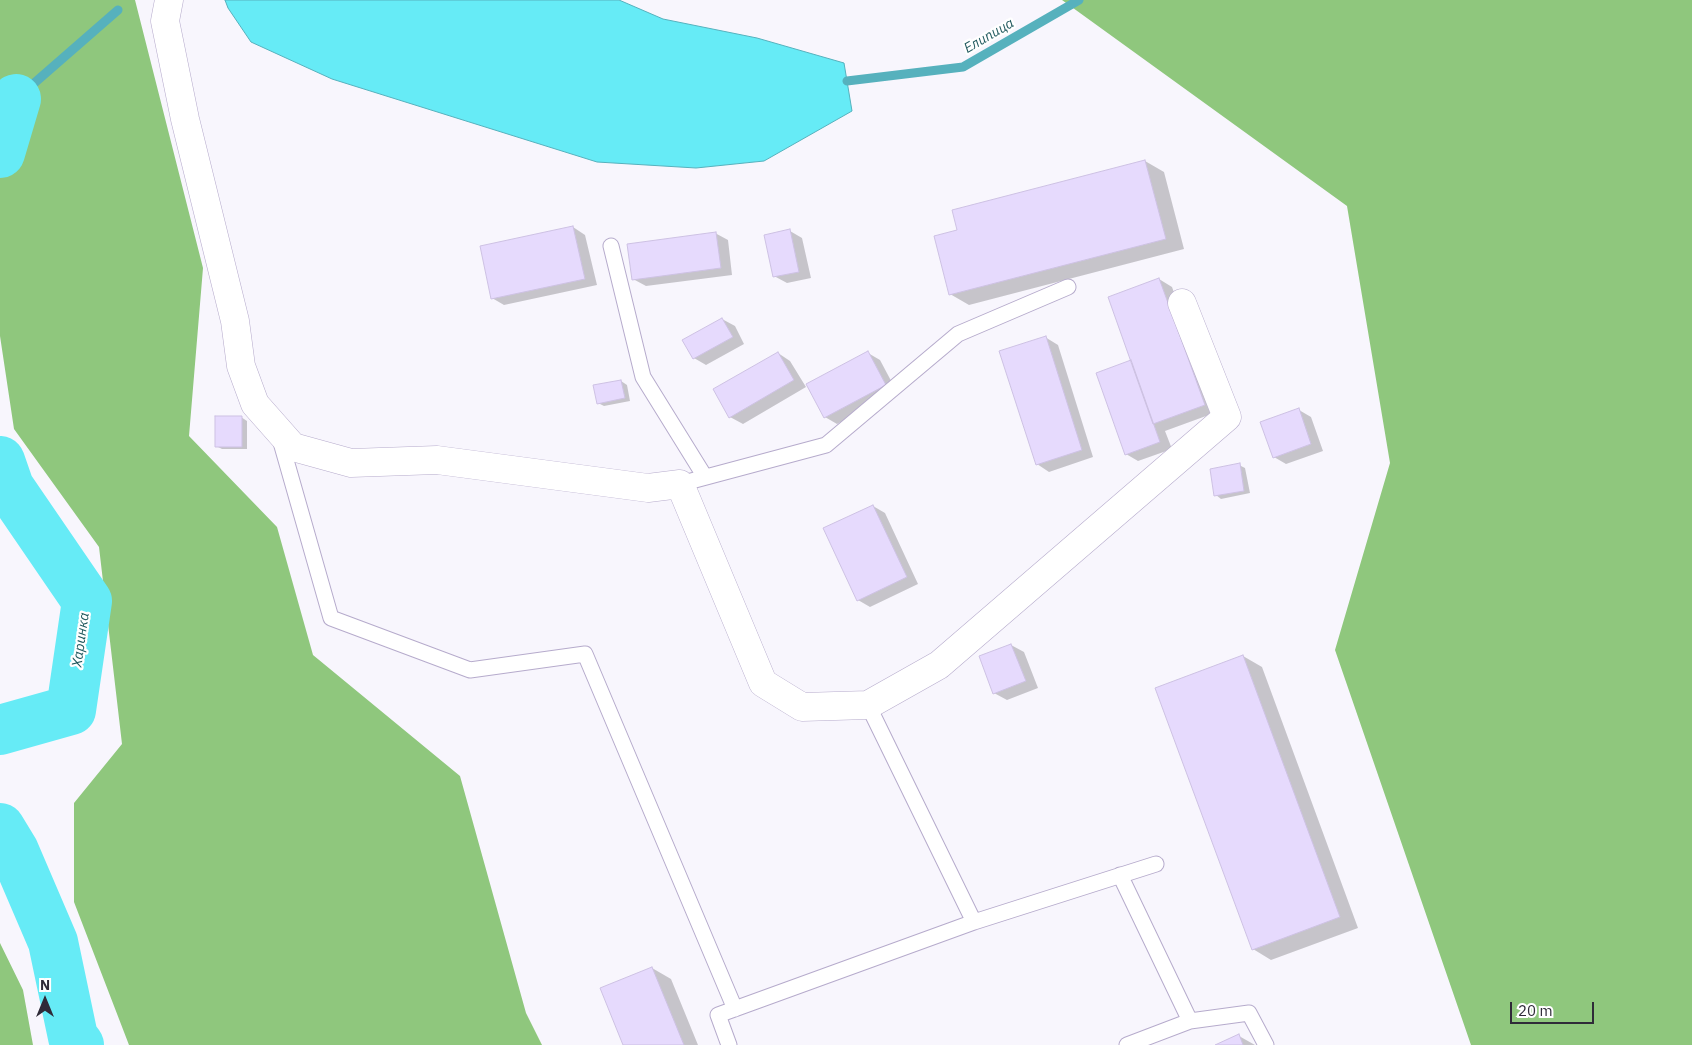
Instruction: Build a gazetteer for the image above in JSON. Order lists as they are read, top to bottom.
{
  "water": ["Елипица", "Харинка"],
  "scale_bar": "20 m",
  "north": "top"
}
